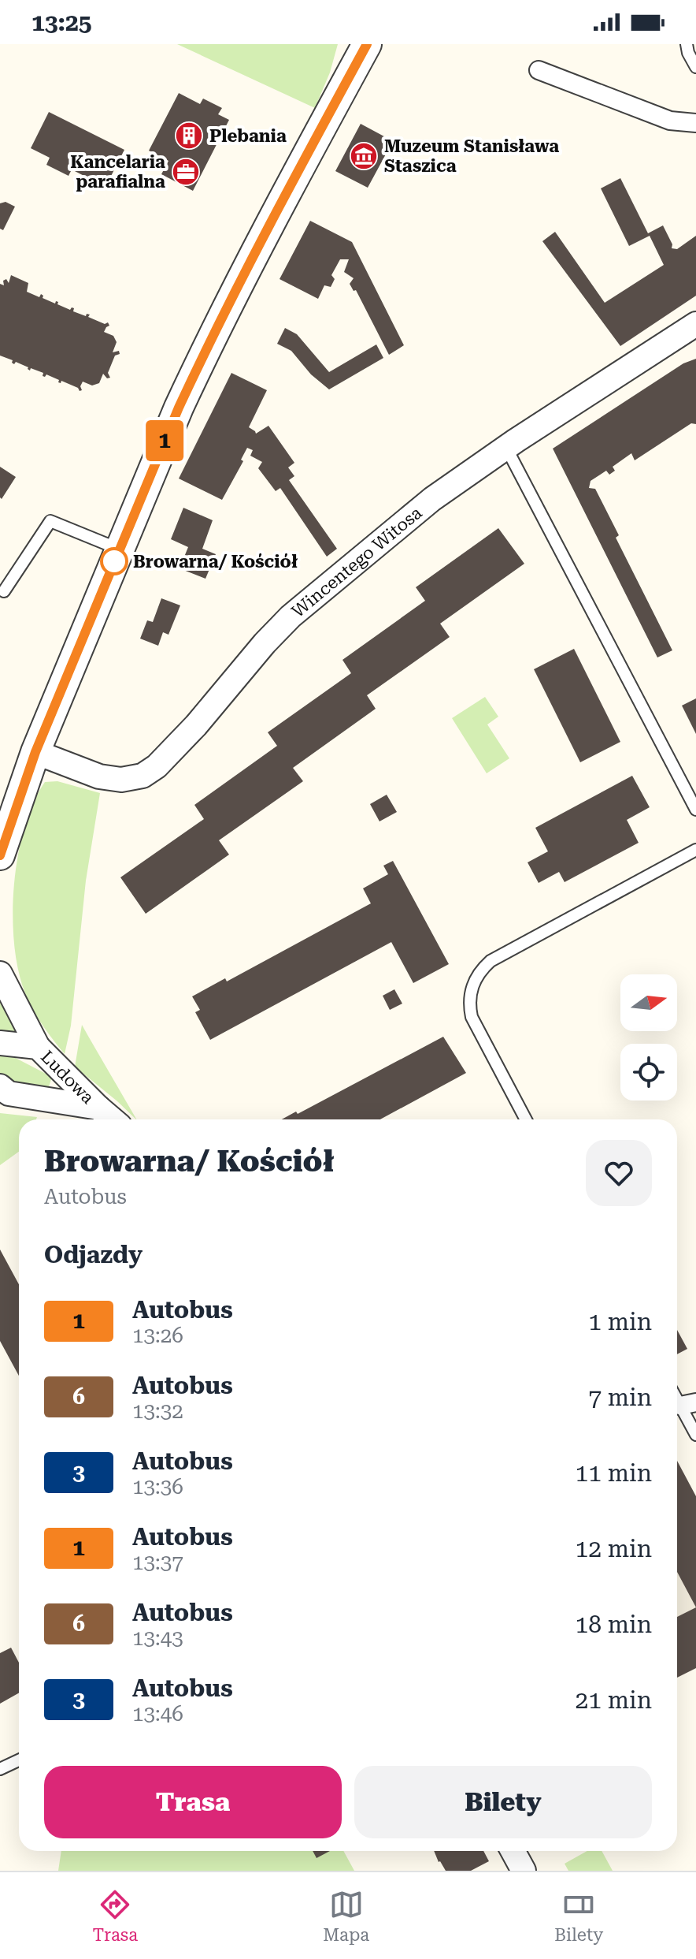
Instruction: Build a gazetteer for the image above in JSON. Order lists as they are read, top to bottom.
{
  "streets": {
    "street": ["Wincentego Witosa", "Ludowa"]
  },
  "places": {
    "building": ["Plebania"],
    "museum": ["Muzeum Stanisława Staszica"],
    "office": ["Kancelaria parafialna"],
    "other": ["Browarna/ Kościół"]
  },
  "lines": ["bus line 1"],
  "north": "right",
  "page": {
    "status": "13:25",
    "on_map": "1",
    "heading": [
      ["Browarna/ Kościół", "Autobus"],
      "Odjazdy"
    ],
    "list": [
      {
        "mark": "1",
        "name": "Autobus",
        "note": "13:26",
        "value": "1 min"
      },
      {
        "mark": "6",
        "name": "Autobus",
        "note": "13:32",
        "value": "7 min"
      },
      {
        "mark": "3",
        "name": "Autobus",
        "note": "13:36",
        "value": "11 min"
      },
      {
        "mark": "1",
        "name": "Autobus",
        "note": "13:37",
        "value": "12 min"
      },
      {
        "mark": "6",
        "name": "Autobus",
        "note": "13:43",
        "value": "18 min"
      },
      {
        "mark": "3",
        "name": "Autobus",
        "note": "13:46",
        "value": "21 min"
      }
    ],
    "buttons": ["Trasa", "Bilety"],
    "tabs": ["Trasa", "Mapa", "Bilety"]
  }
}
